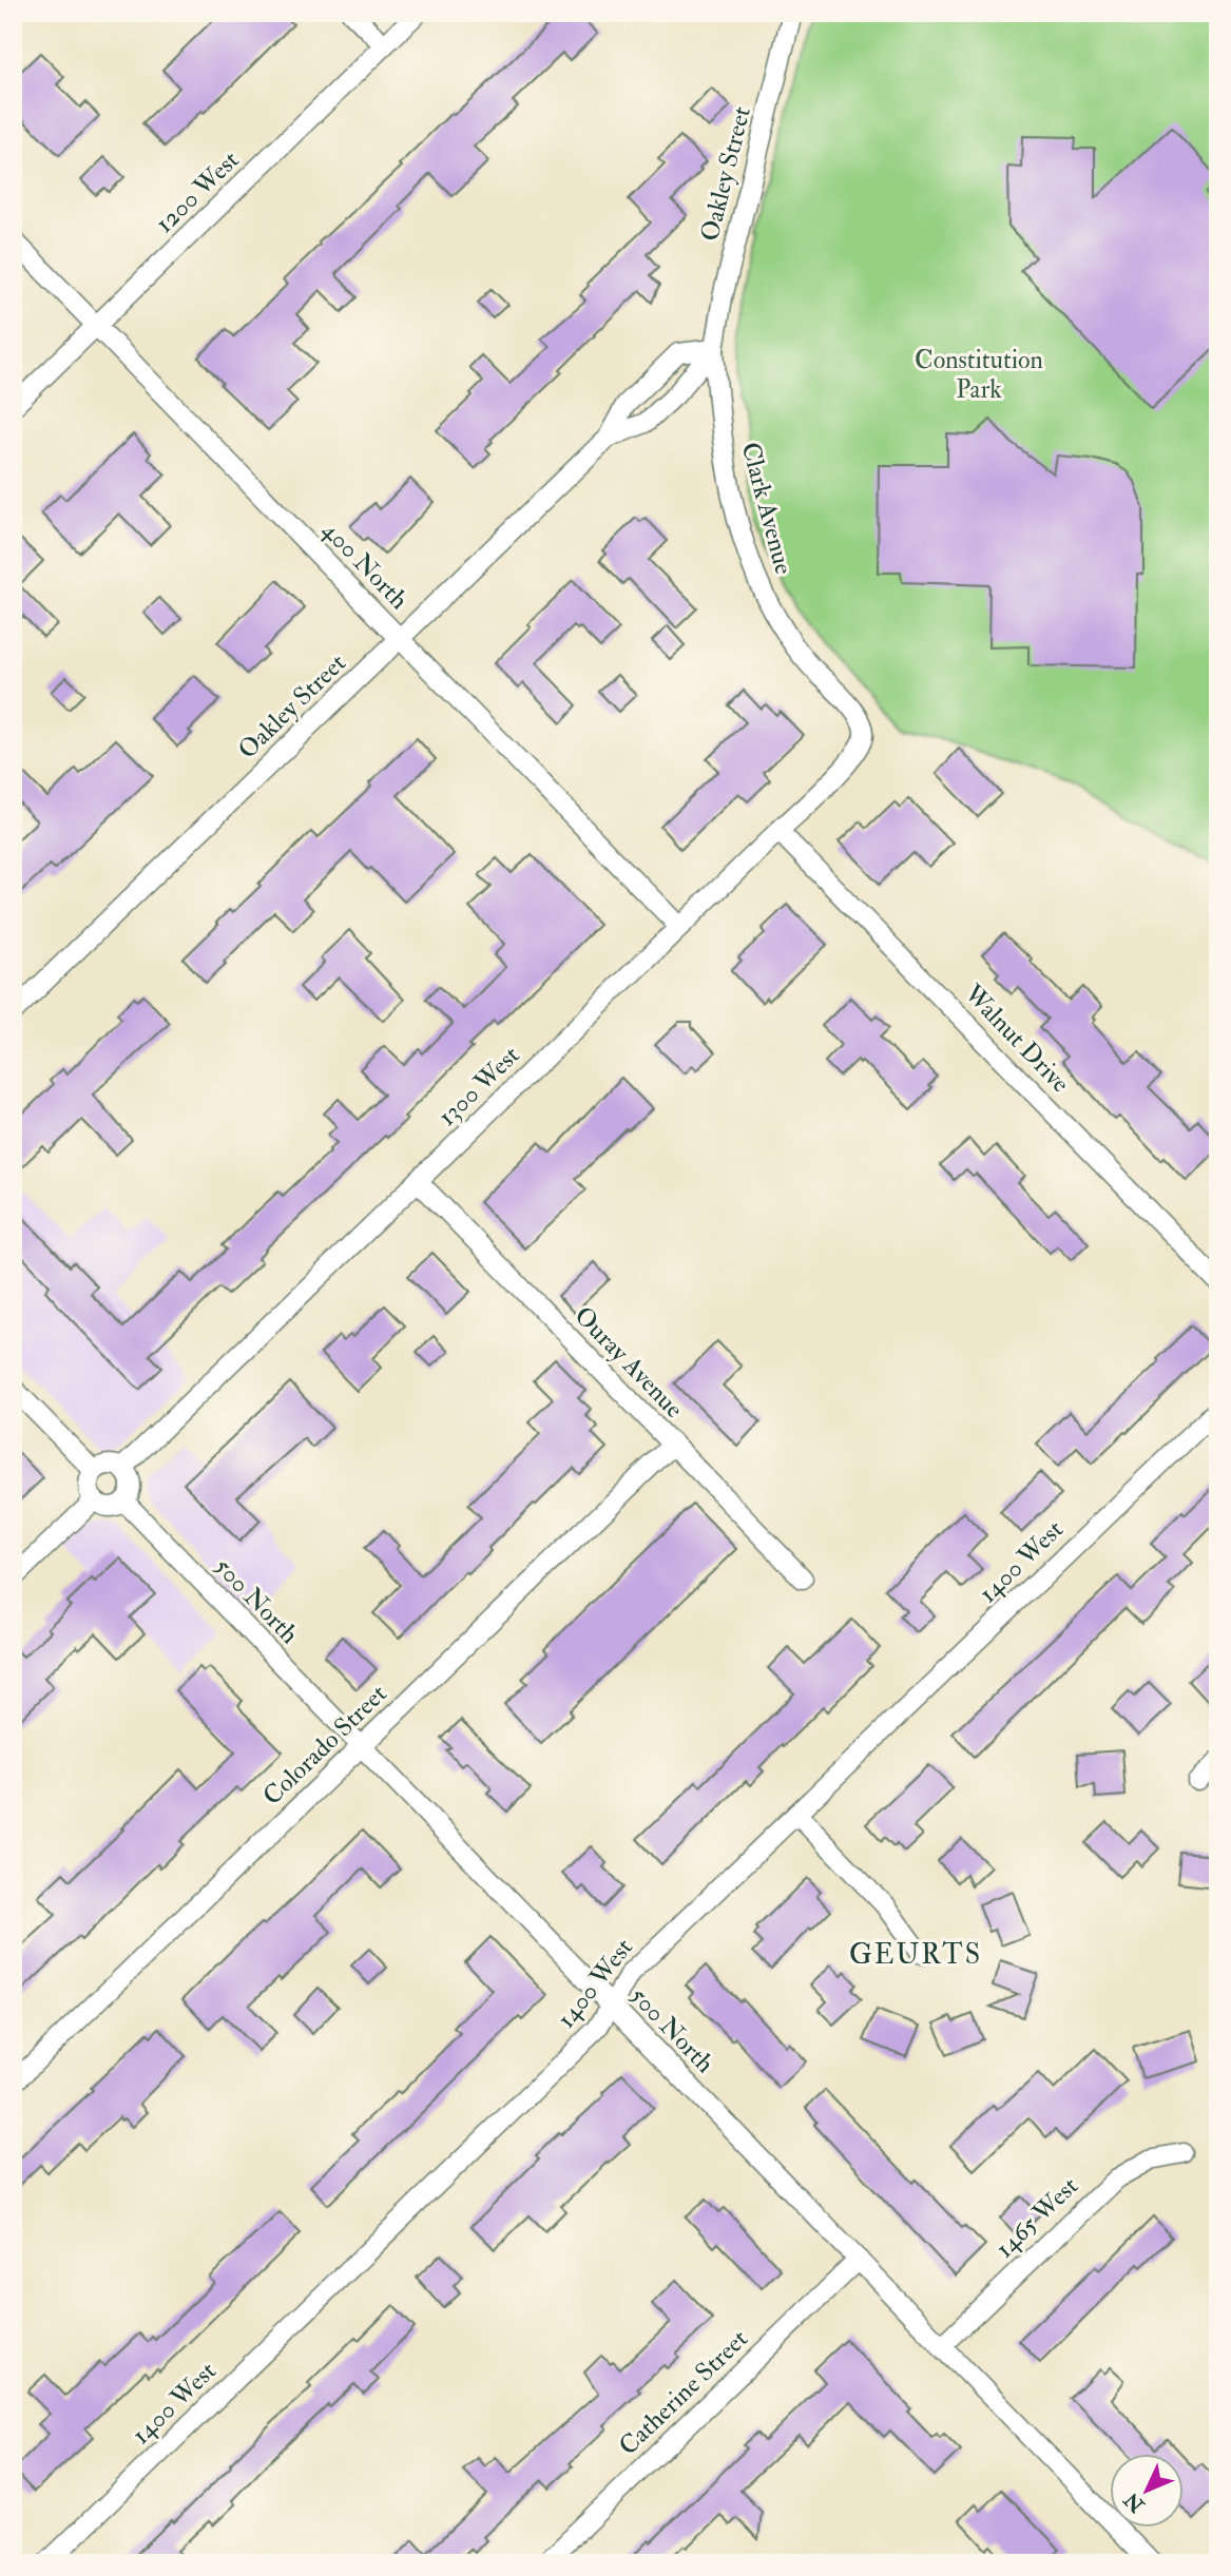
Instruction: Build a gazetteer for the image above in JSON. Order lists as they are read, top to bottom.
{
  "streets": {
    "street": [
      "Oakley Street",
      "1200 West",
      "Clark Avenue",
      "400 North",
      "Walnut Drive",
      "1300 West",
      "Ouray Avenue",
      "1400 West",
      "500 North",
      "Colorado Street",
      "1465 West",
      "Catherine Street"
    ]
  },
  "crossings": [
    ["Oakley Street", "Clark Avenue"],
    ["Oakley Street", "400 North"],
    ["1200 West", "400 North"],
    ["Clark Avenue", "1300 West"],
    ["400 North", "1300 West"],
    ["Walnut Drive", "1300 West"],
    ["1300 West", "Ouray Avenue"],
    ["1300 West", "500 North"],
    ["Ouray Avenue", "Colorado Street"],
    ["1400 West", "500 North"],
    ["500 North", "Colorado Street"],
    ["500 North", "1465 West"],
    ["500 North", "Catherine Street"]
  ],
  "districts": ["GEURTS"],
  "parks": ["Constitution Park"],
  "north": "bottom left"
}
